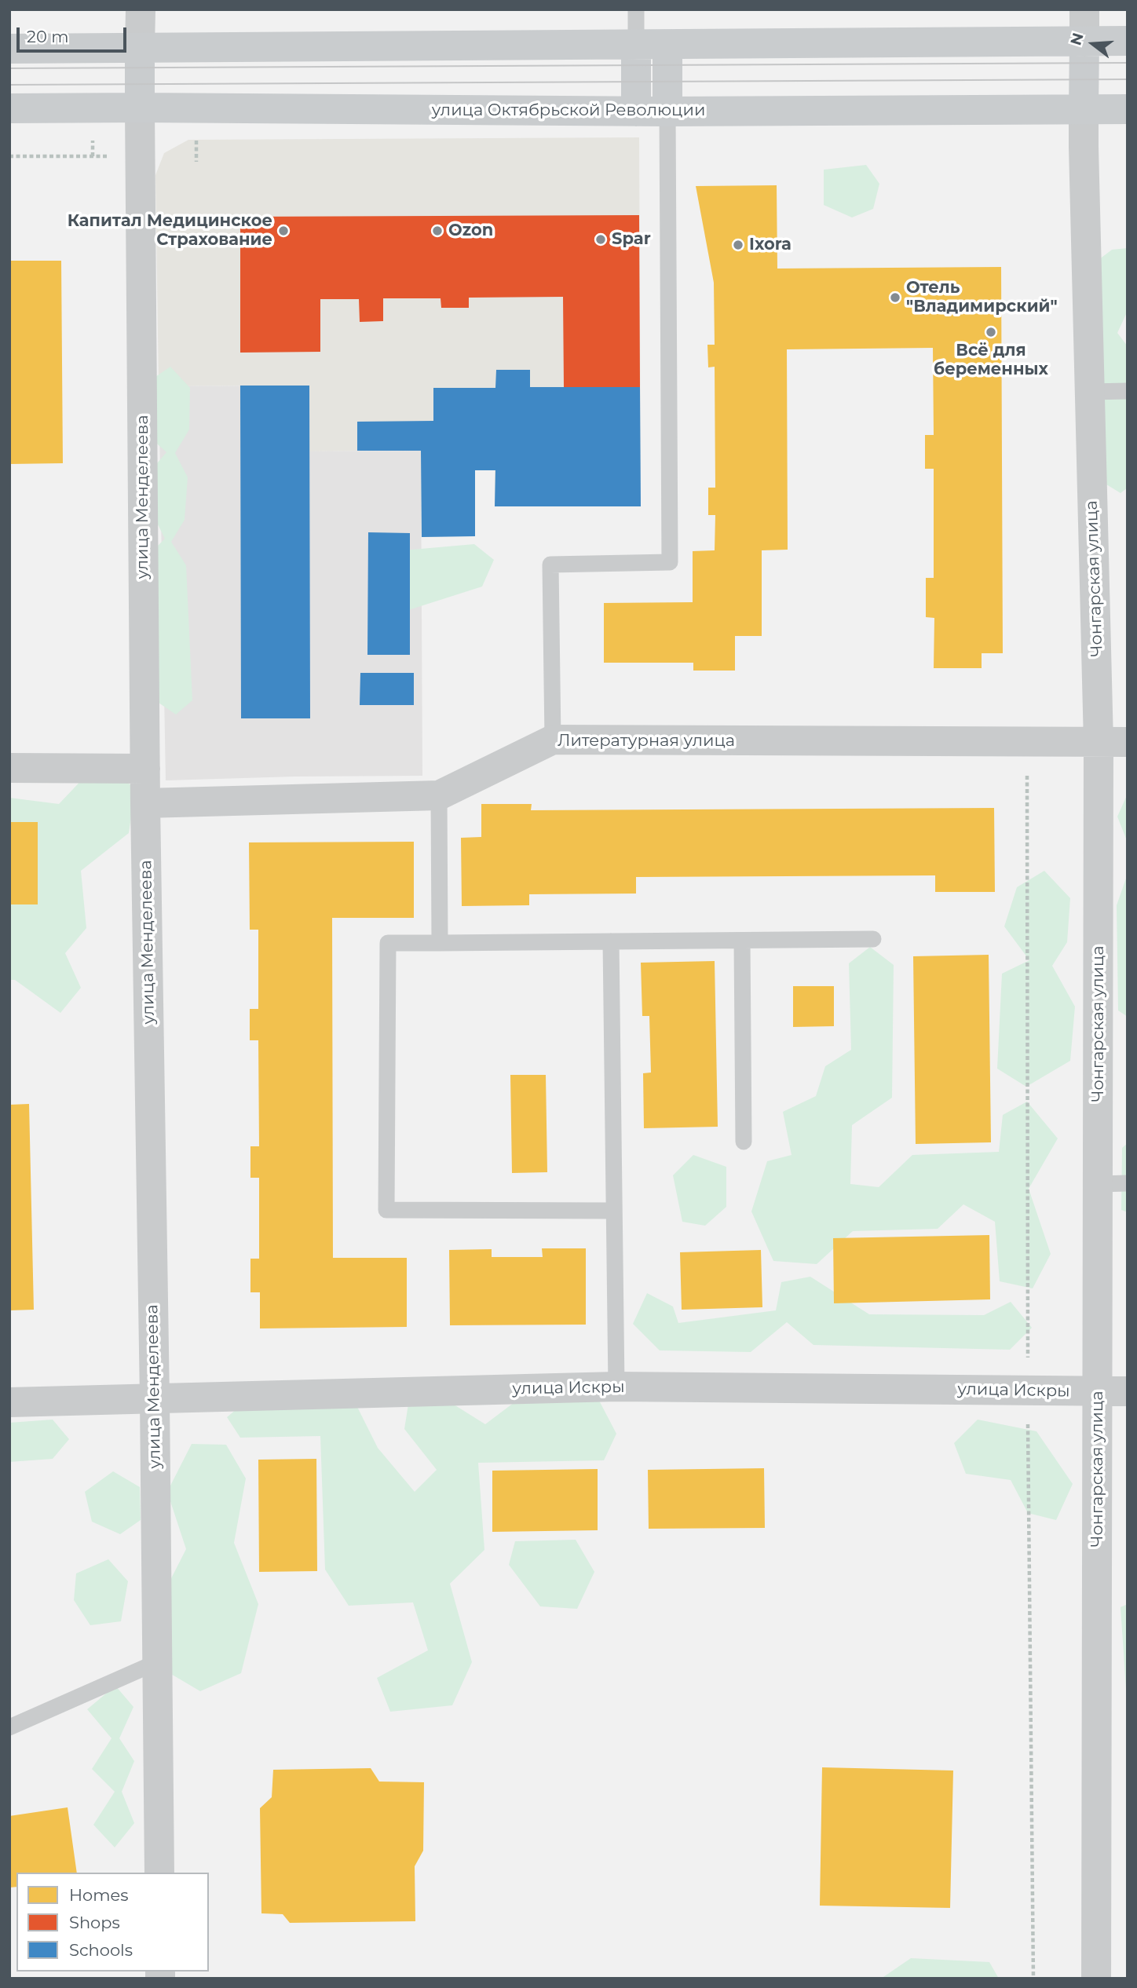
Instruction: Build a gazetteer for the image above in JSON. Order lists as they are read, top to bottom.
{
  "streets": {
    "main road": ["улица Октябрьской Революции", "улица Менделеева", "Чонгарская улица"],
    "street": ["Литературная улица", "улица Искры"]
  },
  "crossings": [
    ["улица Октябрьской Революции", "улица Менделеева"],
    ["улица Октябрьской Революции", "Чонгарская улица"],
    ["улица Менделеева", "Литературная улица"],
    ["улица Менделеева", "улица Искры"],
    ["Чонгарская улица", "Литературная улица"],
    ["Чонгарская улица", "улица Искры"]
  ],
  "places": [
    "Капитал Медицинское Страхование",
    "Ozon",
    "Spar",
    "Ixora",
    "Отель \"Владимирский\"",
    "Всё для беременных"
  ],
  "legend": ["Homes", "Shops", "Schools"],
  "scale_bar": "20 m",
  "north": "left"
}
